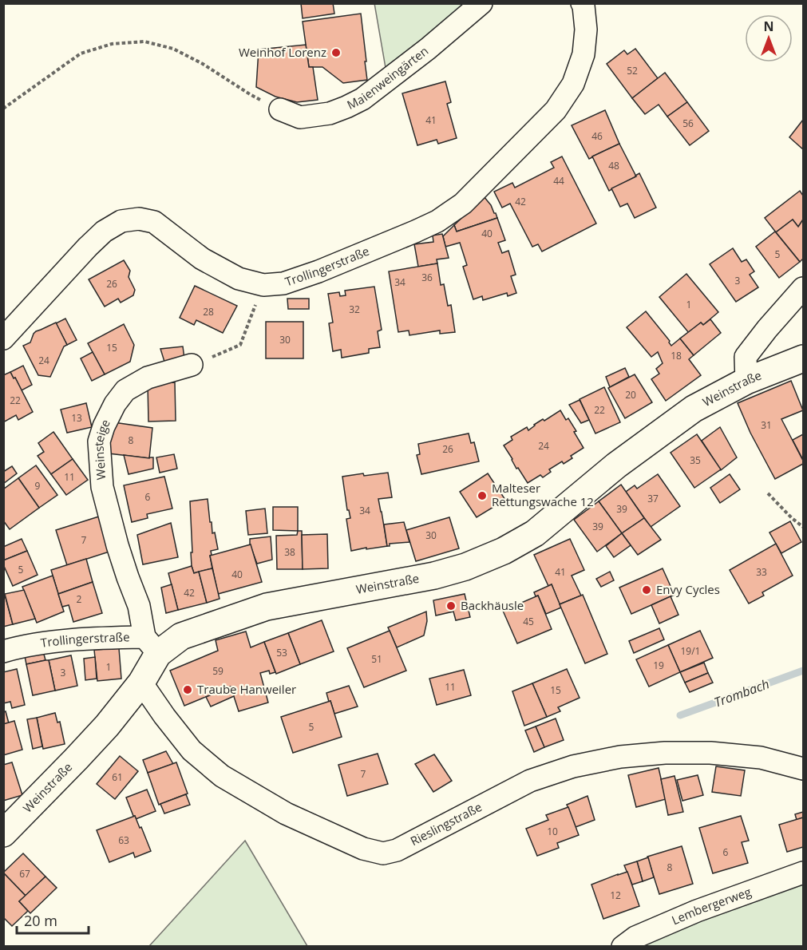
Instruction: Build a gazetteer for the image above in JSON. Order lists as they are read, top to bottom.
{
  "streets": {
    "street": [
      "Maienweingärten",
      "Trollingerstraße",
      "Weinstraße",
      "Weinsteige",
      "Rieslingstraße",
      "Lembergerweg"
    ]
  },
  "crossings": [
    ["Trollingerstraße", "Weinstraße"],
    ["Trollingerstraße", "Weinsteige"],
    ["Weinstraße", "Weinsteige"],
    ["Weinstraße", "Rieslingstraße"]
  ],
  "water": ["Trombach"],
  "places": [
    "Weinhof Lorenz",
    "Malteser Rettungswache 12",
    "Envy Cycles",
    "Backhäusle",
    "Traube Hanweiler"
  ],
  "house_numbers": [
    "52",
    "41",
    "56",
    "46",
    "48",
    "44",
    "42",
    "40",
    "5",
    "36",
    "3",
    "34",
    "26",
    "1",
    "32",
    "28",
    "30",
    "15",
    "18",
    "24",
    "20",
    "22",
    "22",
    "13",
    "31",
    "8",
    "24",
    "26",
    "35",
    "11",
    "9",
    "6",
    "37",
    "39",
    "34",
    "39",
    "30",
    "7",
    "38",
    "5",
    "41",
    "33",
    "40",
    "42",
    "2",
    "45",
    "19/1",
    "53",
    "51",
    "19",
    "1",
    "59",
    "3",
    "11",
    "15",
    "5",
    "7",
    "61",
    "10",
    "63",
    "6",
    "8",
    "67",
    "12"
  ],
  "scale_bar": "20 m",
  "north": "top"
}
